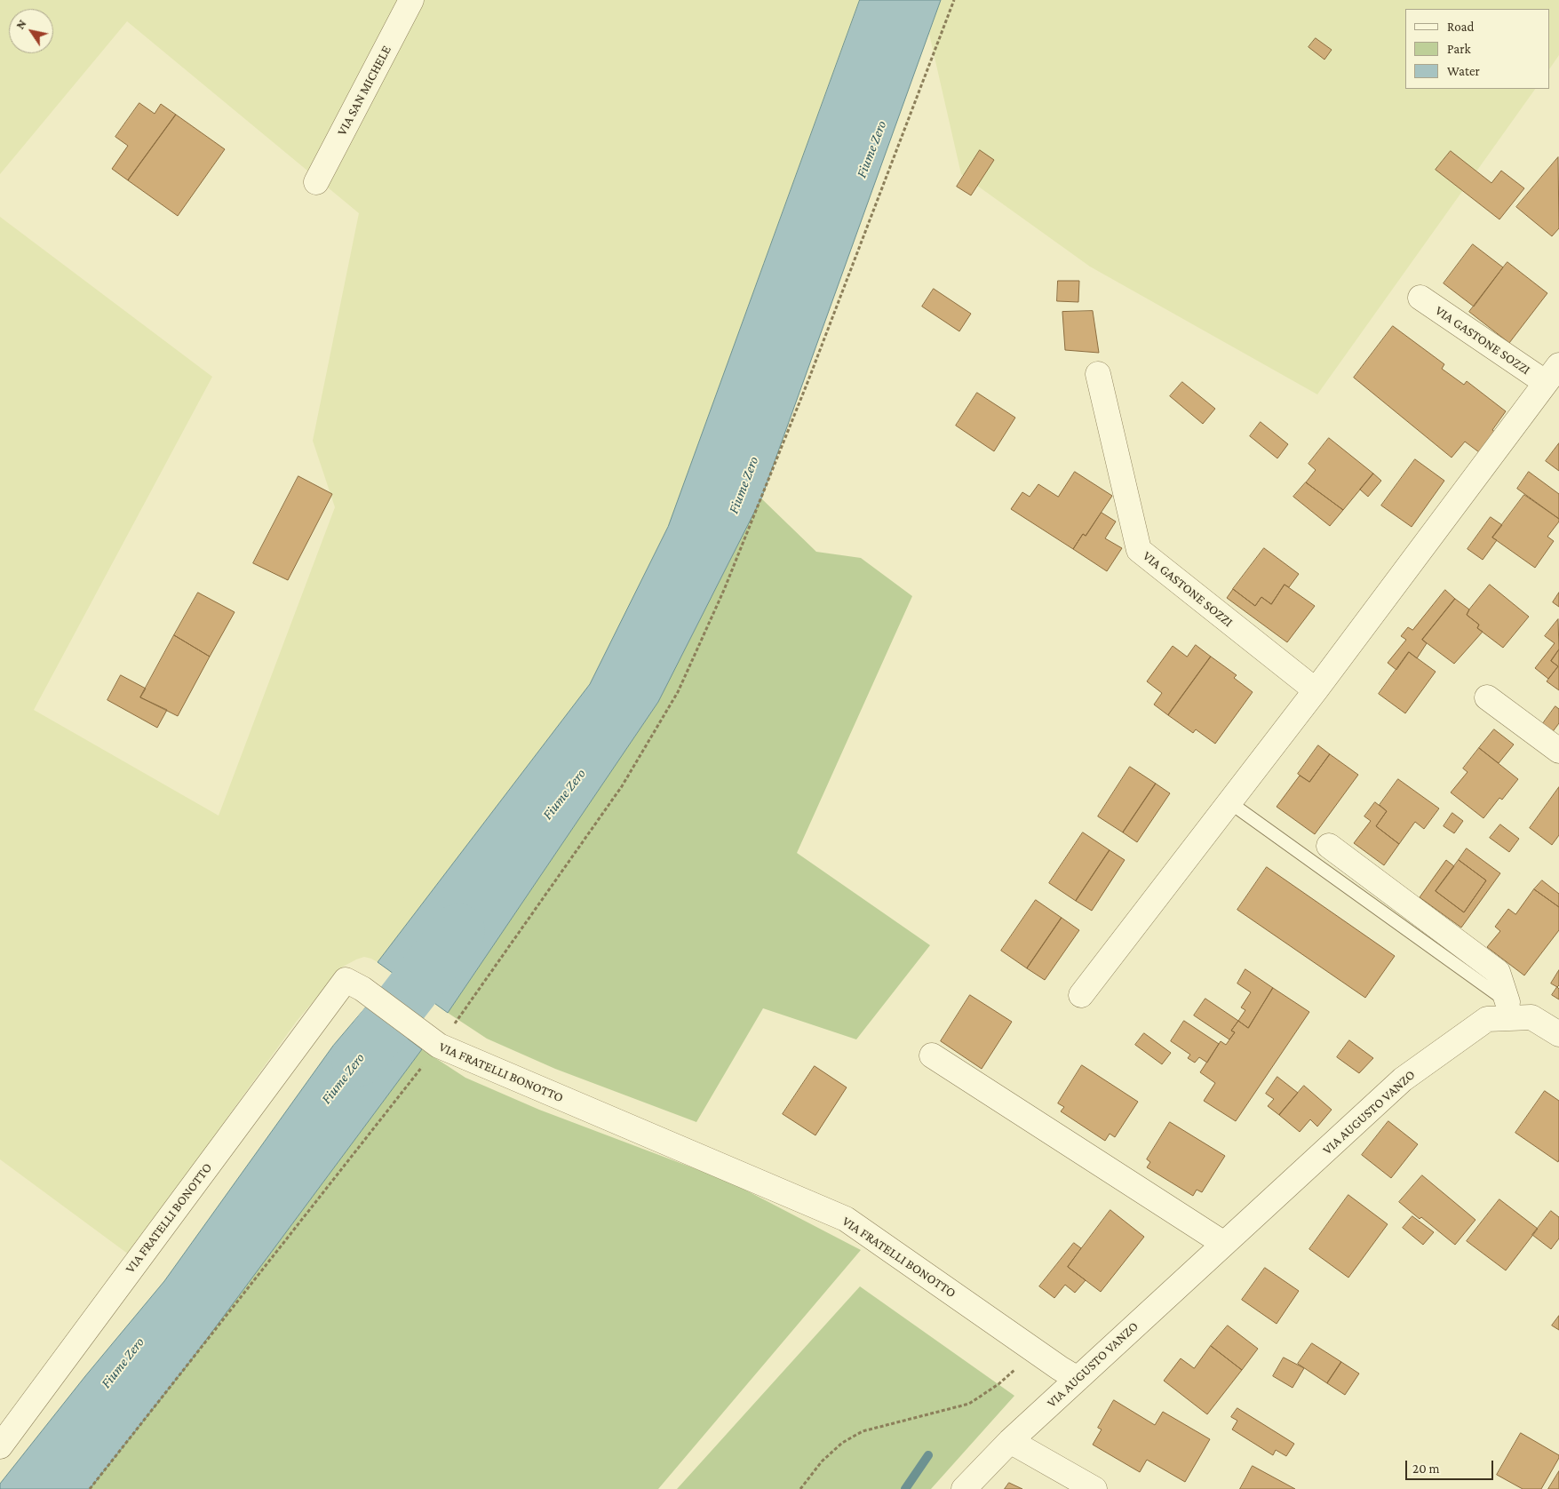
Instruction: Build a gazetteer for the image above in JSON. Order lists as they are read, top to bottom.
{
  "streets": {
    "street": [
      "VIA SAN MICHELE",
      "VIA GASTONE SOZZI",
      "VIA FRATELLI BONOTTO",
      "VIA AUGUSTO VANZO"
    ]
  },
  "crossings": [
    ["VIA FRATELLI BONOTTO", "VIA AUGUSTO VANZO"]
  ],
  "water": ["Fiume Zero"],
  "legend": ["Road", "Park", "Water"],
  "scale_bar": "20 m",
  "north": "top left"
}
